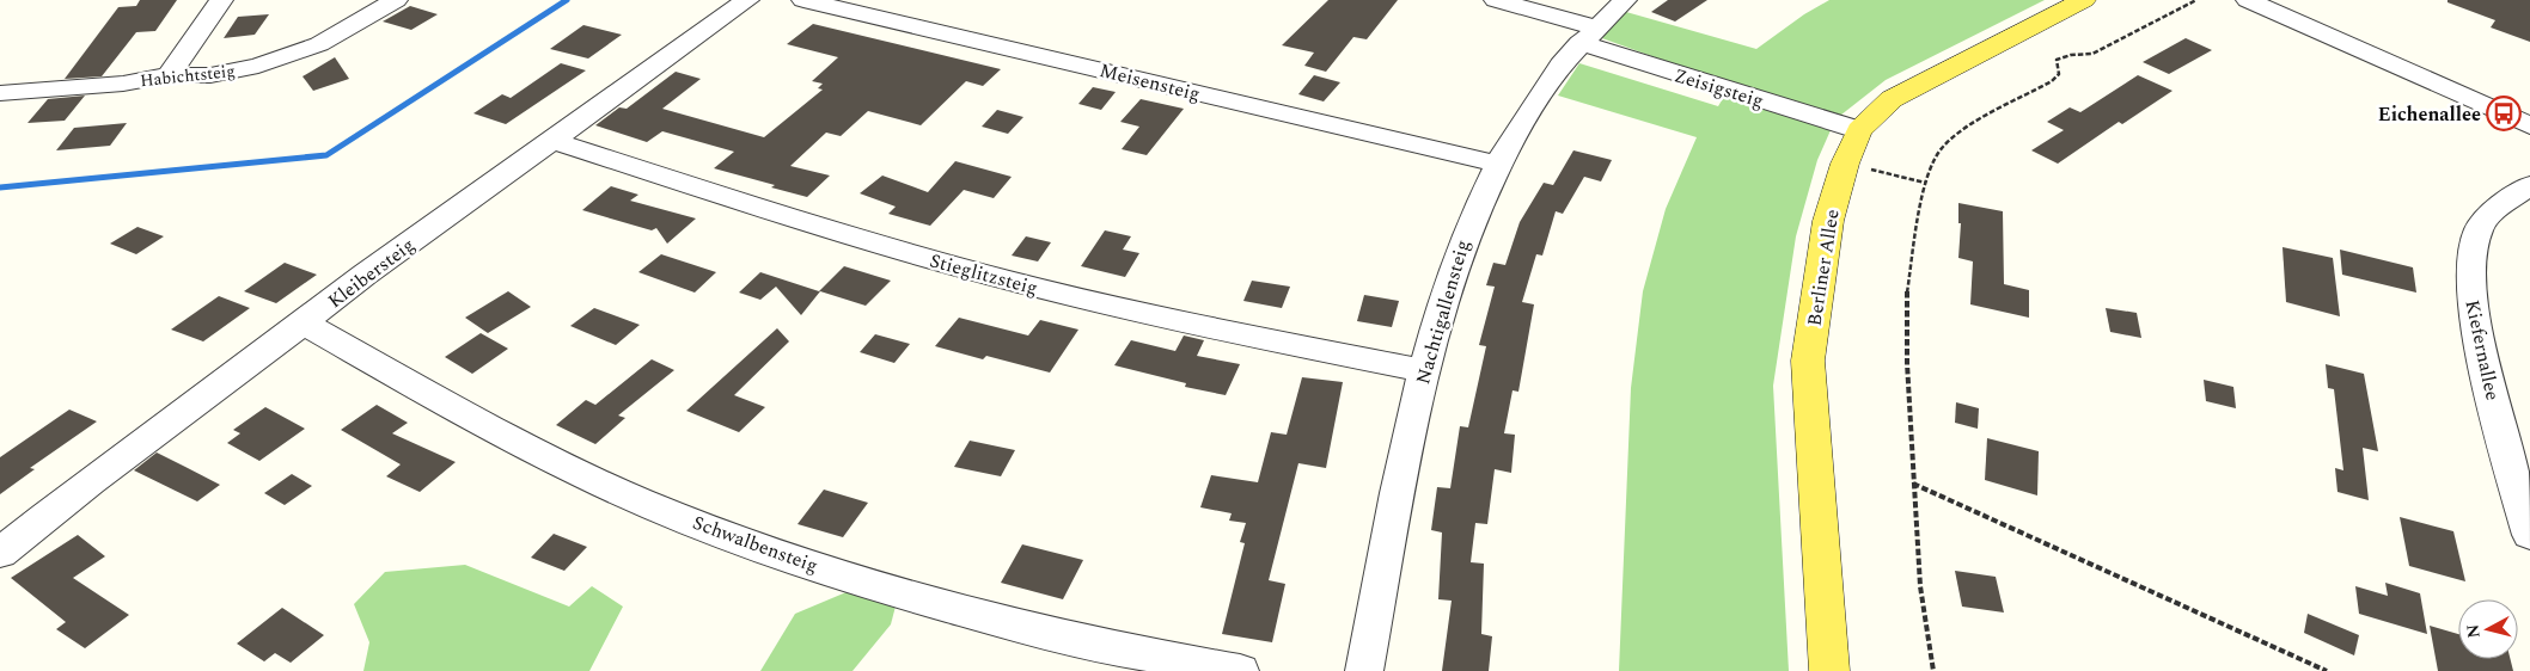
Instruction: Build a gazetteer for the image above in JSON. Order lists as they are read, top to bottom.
{
  "streets": {
    "main road": ["Berliner Allee"],
    "street": [
      "Habichtsteig",
      "Meisensteig",
      "Zeisigsteig",
      "Kleibersteig",
      "Stieglitzsteig",
      "Nachtigallensteig",
      "Kiefernallee",
      "Schwalbensteig"
    ]
  },
  "crossings": [
    ["Meisensteig", "Nachtigallensteig"],
    ["Zeisigsteig", "Berliner Allee"],
    ["Zeisigsteig", "Nachtigallensteig"],
    ["Kleibersteig", "Stieglitzsteig"],
    ["Kleibersteig", "Schwalbensteig"],
    ["Stieglitzsteig", "Nachtigallensteig"]
  ],
  "places": {
    "bus stop": ["Eichenallee"]
  },
  "north": "left"
}
